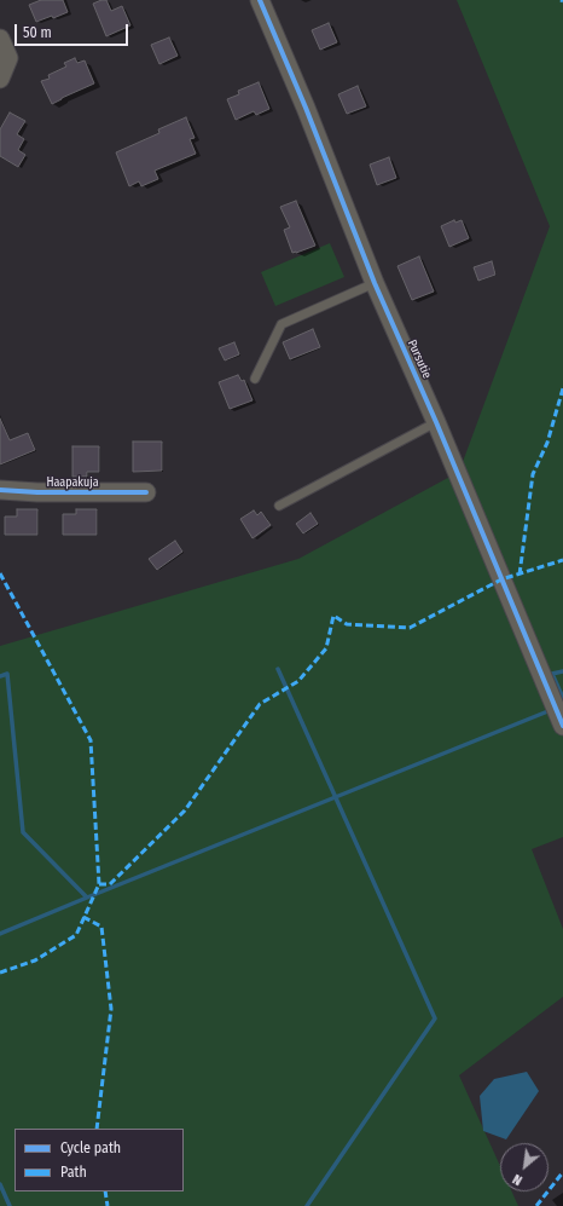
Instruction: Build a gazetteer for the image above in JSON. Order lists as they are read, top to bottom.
{
  "streets": {
    "street": ["Pursutie", "Haapakuja"]
  },
  "legend": ["Cycle path", "Path"],
  "scale_bar": "50 m",
  "north": "bottom left"
}
